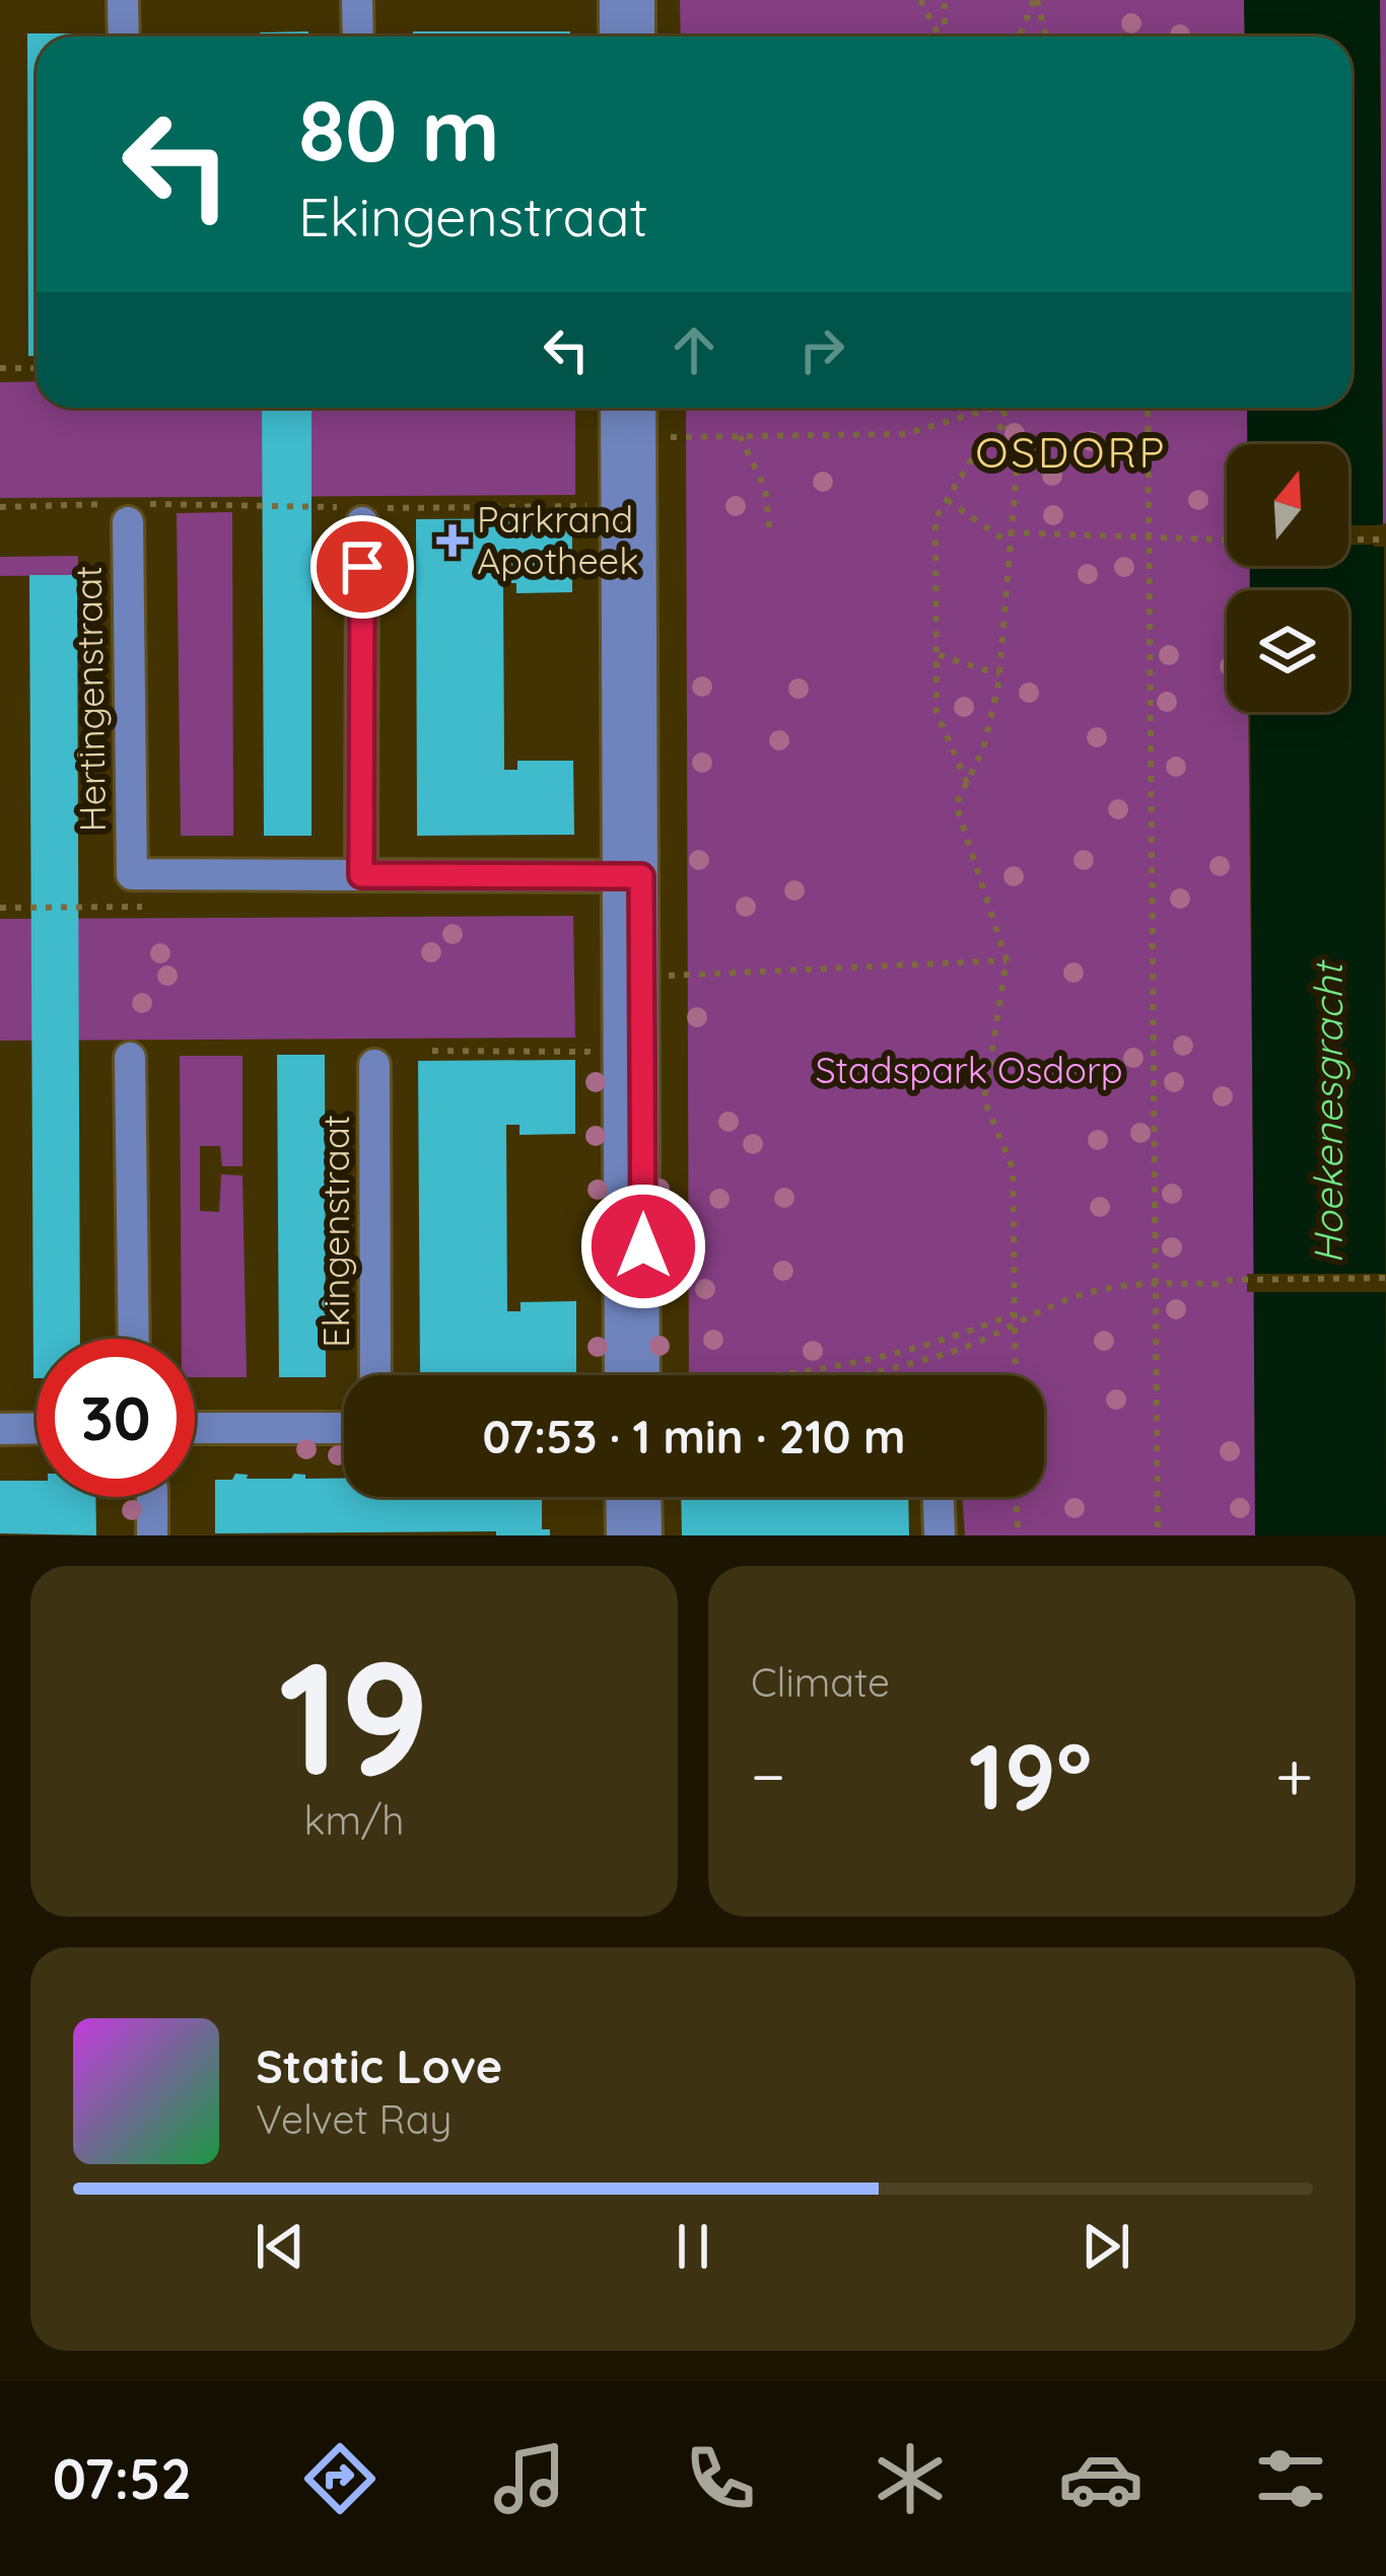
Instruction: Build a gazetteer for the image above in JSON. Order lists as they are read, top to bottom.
{
  "streets": {
    "street": ["Hertingenstraat", "Ekingenstraat"]
  },
  "districts": ["OSDORP"],
  "water": ["Hoekenesgracht"],
  "parks": ["Stadspark Osdorp"],
  "places": {
    "health": ["Parkrand Apotheek"]
  },
  "north": "top",
  "page": {
    "turn": ["80 m", "Ekingenstraat"],
    "limit": "30",
    "trip": "07:53 · 1 min · 210 m",
    "tile": [
      ["19", "km/h"],
      "Climate"
    ],
    "heat": ["−", "19°", "+"],
    "song": ["Static Love", "Velvet Ray"],
    "tabs": "07:52"
  }
}
